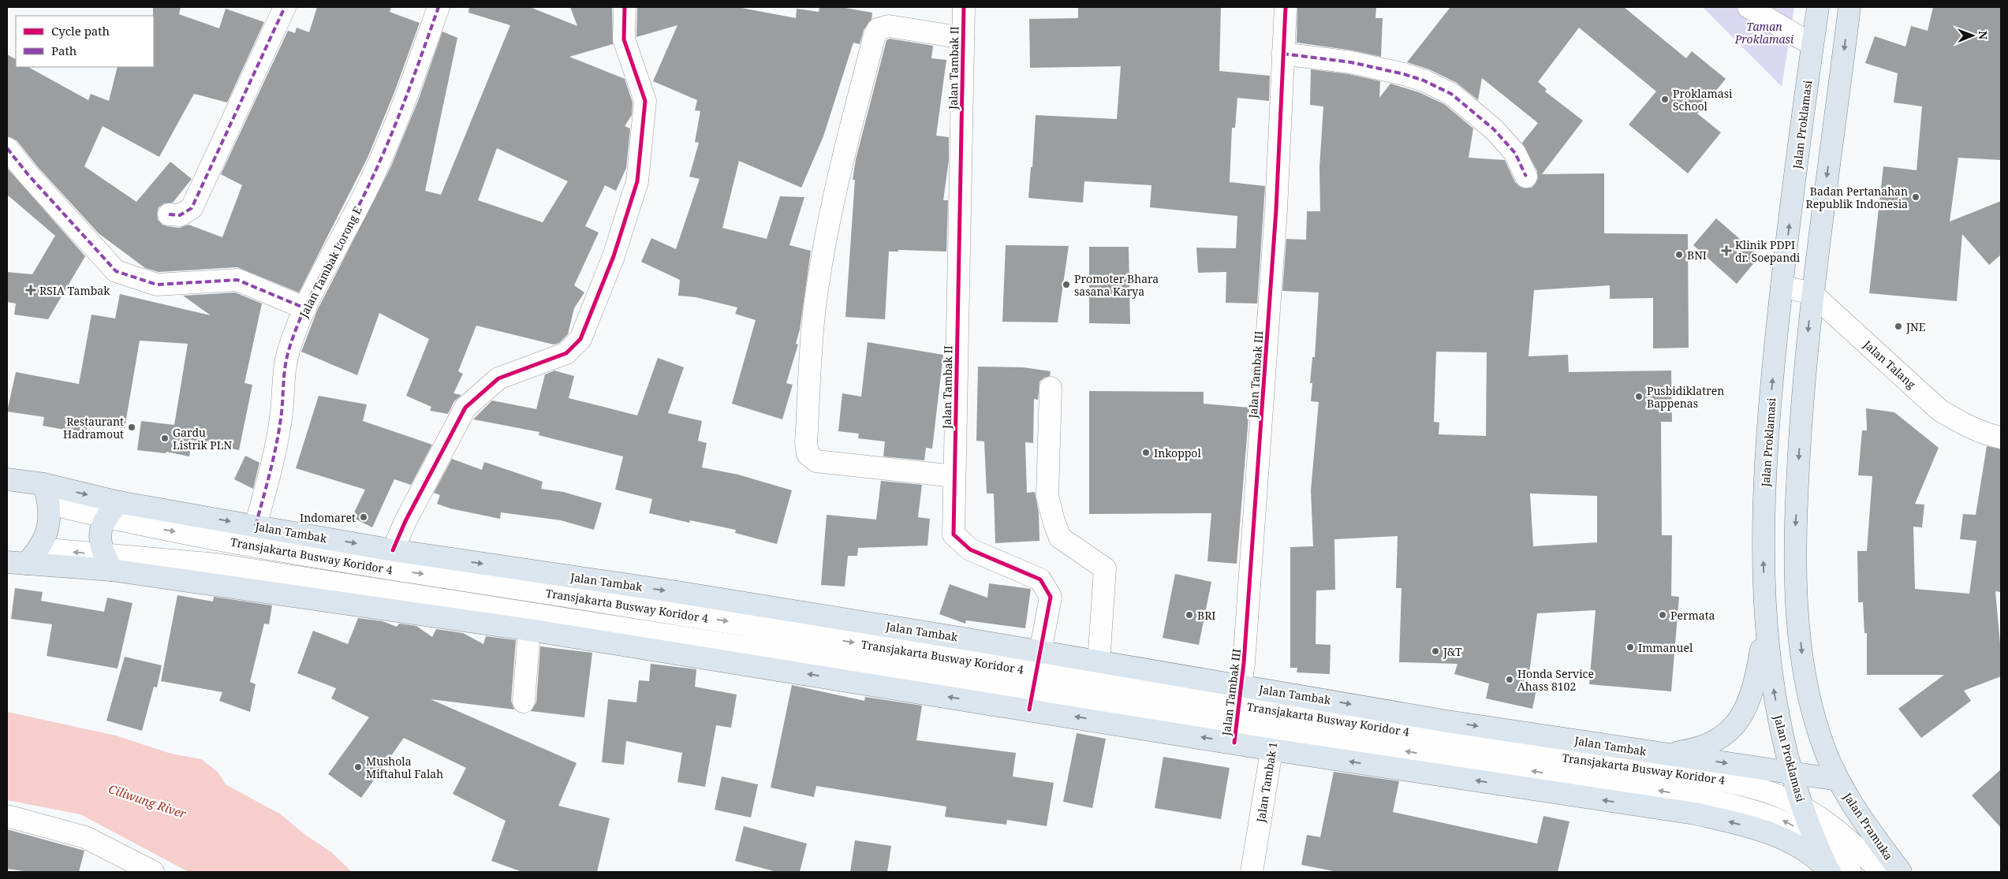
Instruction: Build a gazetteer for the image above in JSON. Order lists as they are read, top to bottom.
{
  "streets": {
    "main road": ["Jalan Proklamasi", "Jalan Tambak", "Jalan Pramuka"],
    "street": [
      "Jalan Tambak II",
      "Jalan Tambak Lorong E",
      "Jalan Talang",
      "Jalan Tambak III",
      "Transjakarta Busway Koridor 4",
      "Jalan Tambak 1"
    ]
  },
  "crossings": [
    ["Jalan Tambak II", "Jalan Tambak"],
    ["Jalan Tambak II", "Transjakarta Busway Koridor 4"],
    ["Jalan Proklamasi", "Jalan Talang"],
    ["Jalan Proklamasi", "Jalan Tambak"],
    ["Jalan Proklamasi", "Transjakarta Busway Koridor 4"],
    ["Jalan Tambak Lorong E", "Jalan Tambak"],
    ["Jalan Tambak III", "Jalan Tambak"],
    ["Jalan Tambak III", "Transjakarta Busway Koridor 4"],
    ["Jalan Tambak", "Transjakarta Busway Koridor 4"],
    ["Jalan Tambak", "Jalan Tambak 1"],
    ["Jalan Tambak", "Jalan Pramuka"],
    ["Transjakarta Busway Koridor 4", "Jalan Tambak 1"]
  ],
  "water": ["Ciliwung River"],
  "parks": ["Taman Proklamasi"],
  "places": {
    "other": [
      "Proklamasi School",
      "Badan Pertanahan Republik Indonesia",
      "BNI",
      "Promoter Bhara sasana Karya",
      "JNE",
      "Pusbidiklatren Bappenas",
      "Restaurant Hadramout",
      "Gardu Listrik PLN",
      "Inkoppol",
      "Indomaret",
      "BRI",
      "Permata",
      "Immanuel",
      "J&T",
      "Honda Service Ahass 8102",
      "Mushola Miftahul Falah"
    ],
    "health": ["Klinik PDPI dr. Soepandi", "RSIA Tambak"]
  },
  "legend": ["Cycle path", "Path"],
  "north": "right"
}
